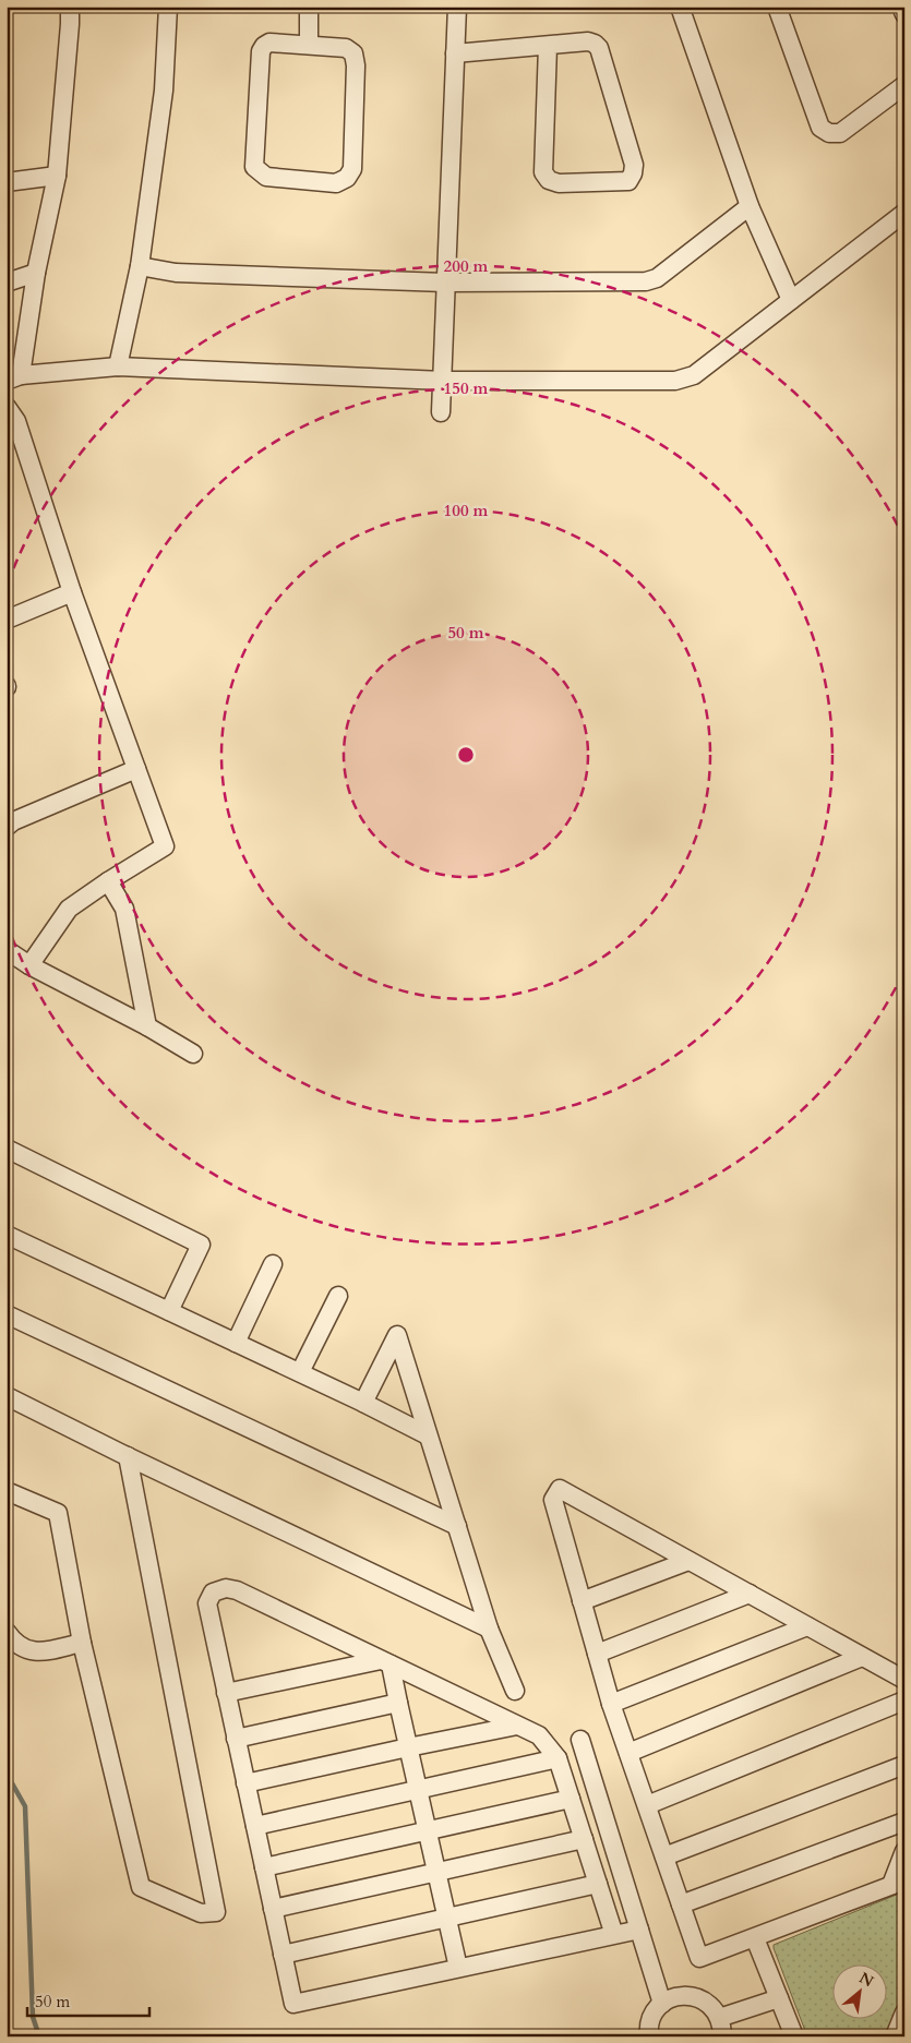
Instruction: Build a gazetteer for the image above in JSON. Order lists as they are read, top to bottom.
{
  "scale_bar": "50 m",
  "north": "top right",
  "rings": [
    "200 m",
    "150 m",
    "100 m",
    "50 m"
  ]
}
